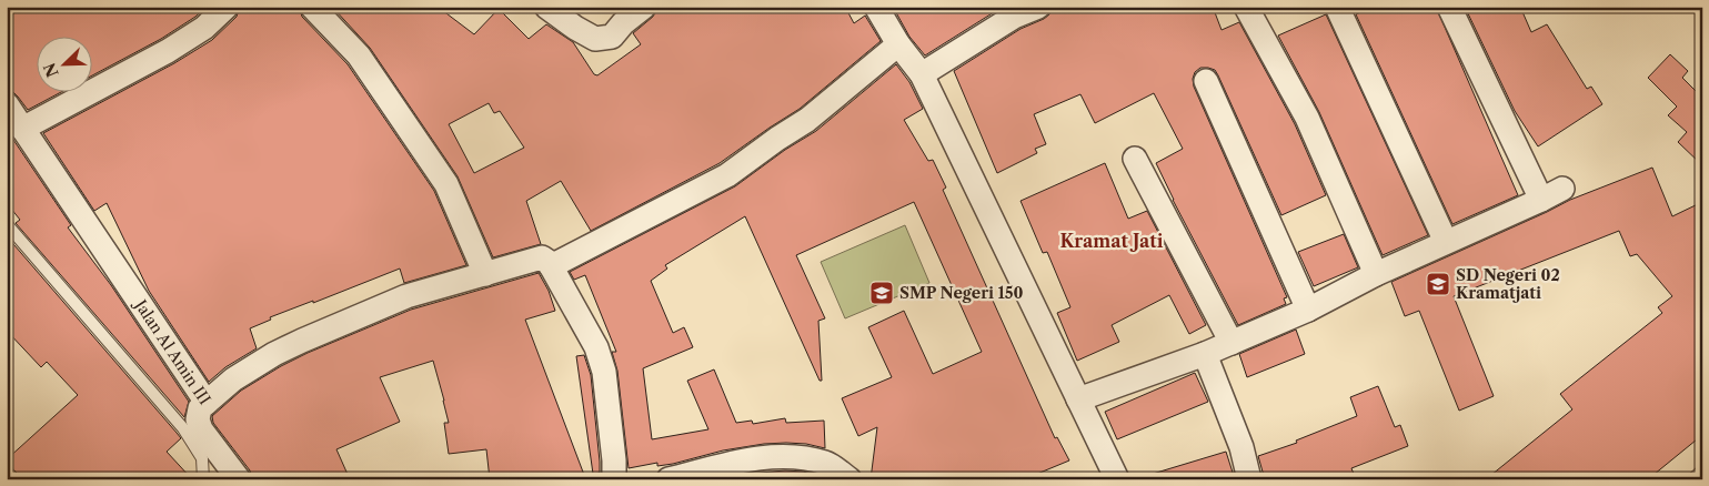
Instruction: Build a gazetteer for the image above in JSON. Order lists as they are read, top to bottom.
{
  "streets": {
    "street": ["Jalan Al Amin III"]
  },
  "districts": ["Kramat Jati"],
  "places": {
    "school or university": ["SD Negeri 02 Kramatjati", "SMP Negeri 150"]
  },
  "north": "bottom left"
}
